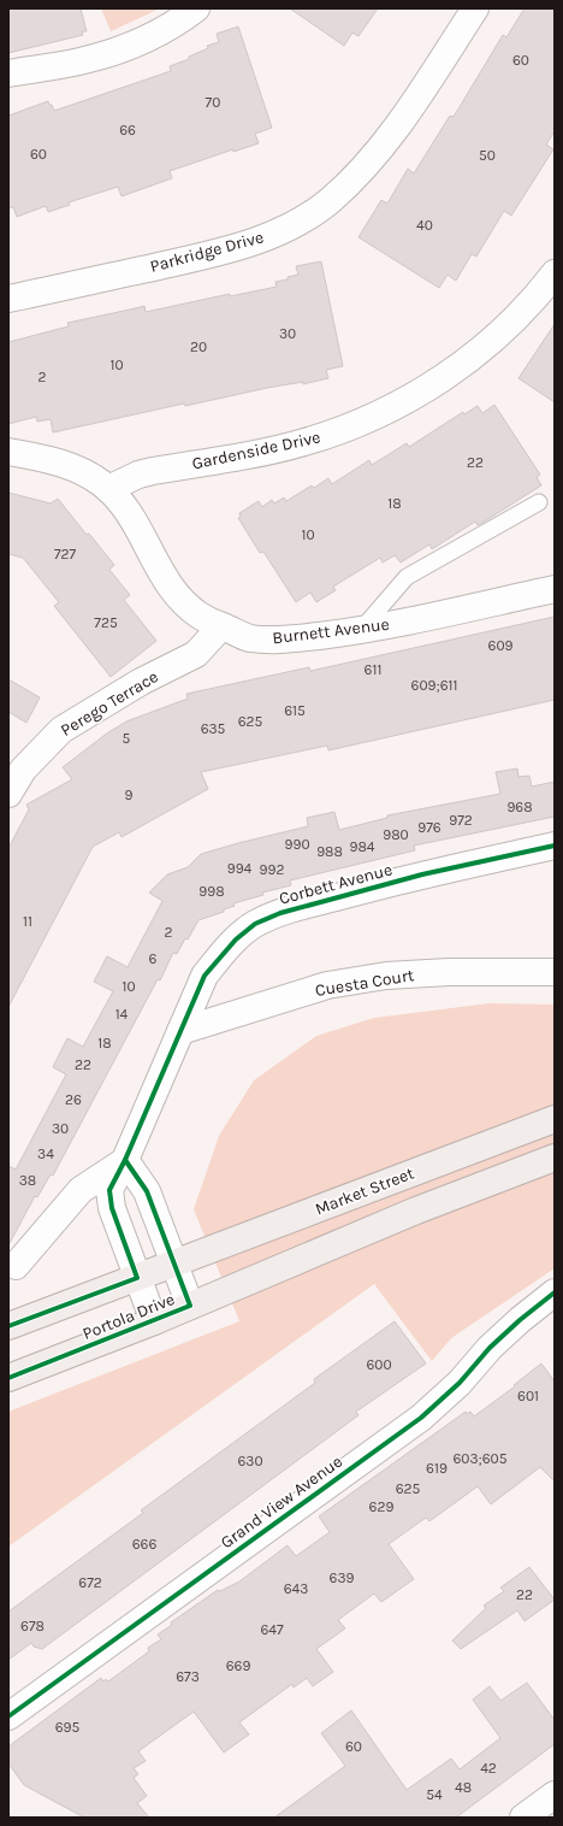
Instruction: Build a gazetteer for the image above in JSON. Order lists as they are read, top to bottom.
{
  "streets": {
    "main road": ["Market Street", "Portola Drive"],
    "street": [
      "Parkridge Drive",
      "Gardenside Drive",
      "Burnett Avenue",
      "Perego Terrace",
      "Corbett Avenue",
      "Cuesta Court",
      "Grand View Avenue"
    ]
  },
  "crossings": [
    ["Gardenside Drive", "Burnett Avenue"],
    ["Burnett Avenue", "Perego Terrace"],
    ["Corbett Avenue", "Cuesta Court"],
    ["Corbett Avenue", "Portola Drive"],
    ["Cuesta Court", "Portola Drive"],
    ["Market Street", "Portola Drive"]
  ],
  "house_numbers": [
    "60",
    "70",
    "66",
    "60",
    "50",
    "40",
    "30",
    "20",
    "10",
    "2",
    "22",
    "18",
    "10",
    "727",
    "725",
    "609",
    "611",
    "609;611",
    "615",
    "625",
    "635",
    "5",
    "9",
    "968",
    "972",
    "976",
    "980",
    "990",
    "984",
    "988",
    "994",
    "992",
    "998",
    "11",
    "2",
    "6",
    "10",
    "14",
    "18",
    "22",
    "26",
    "30",
    "34",
    "38",
    "600",
    "601",
    "603;605",
    "630",
    "619",
    "625",
    "629",
    "666",
    "639",
    "672",
    "643",
    "22",
    "678",
    "647",
    "669",
    "673",
    "695",
    "60",
    "42",
    "48",
    "54"
  ]
}
